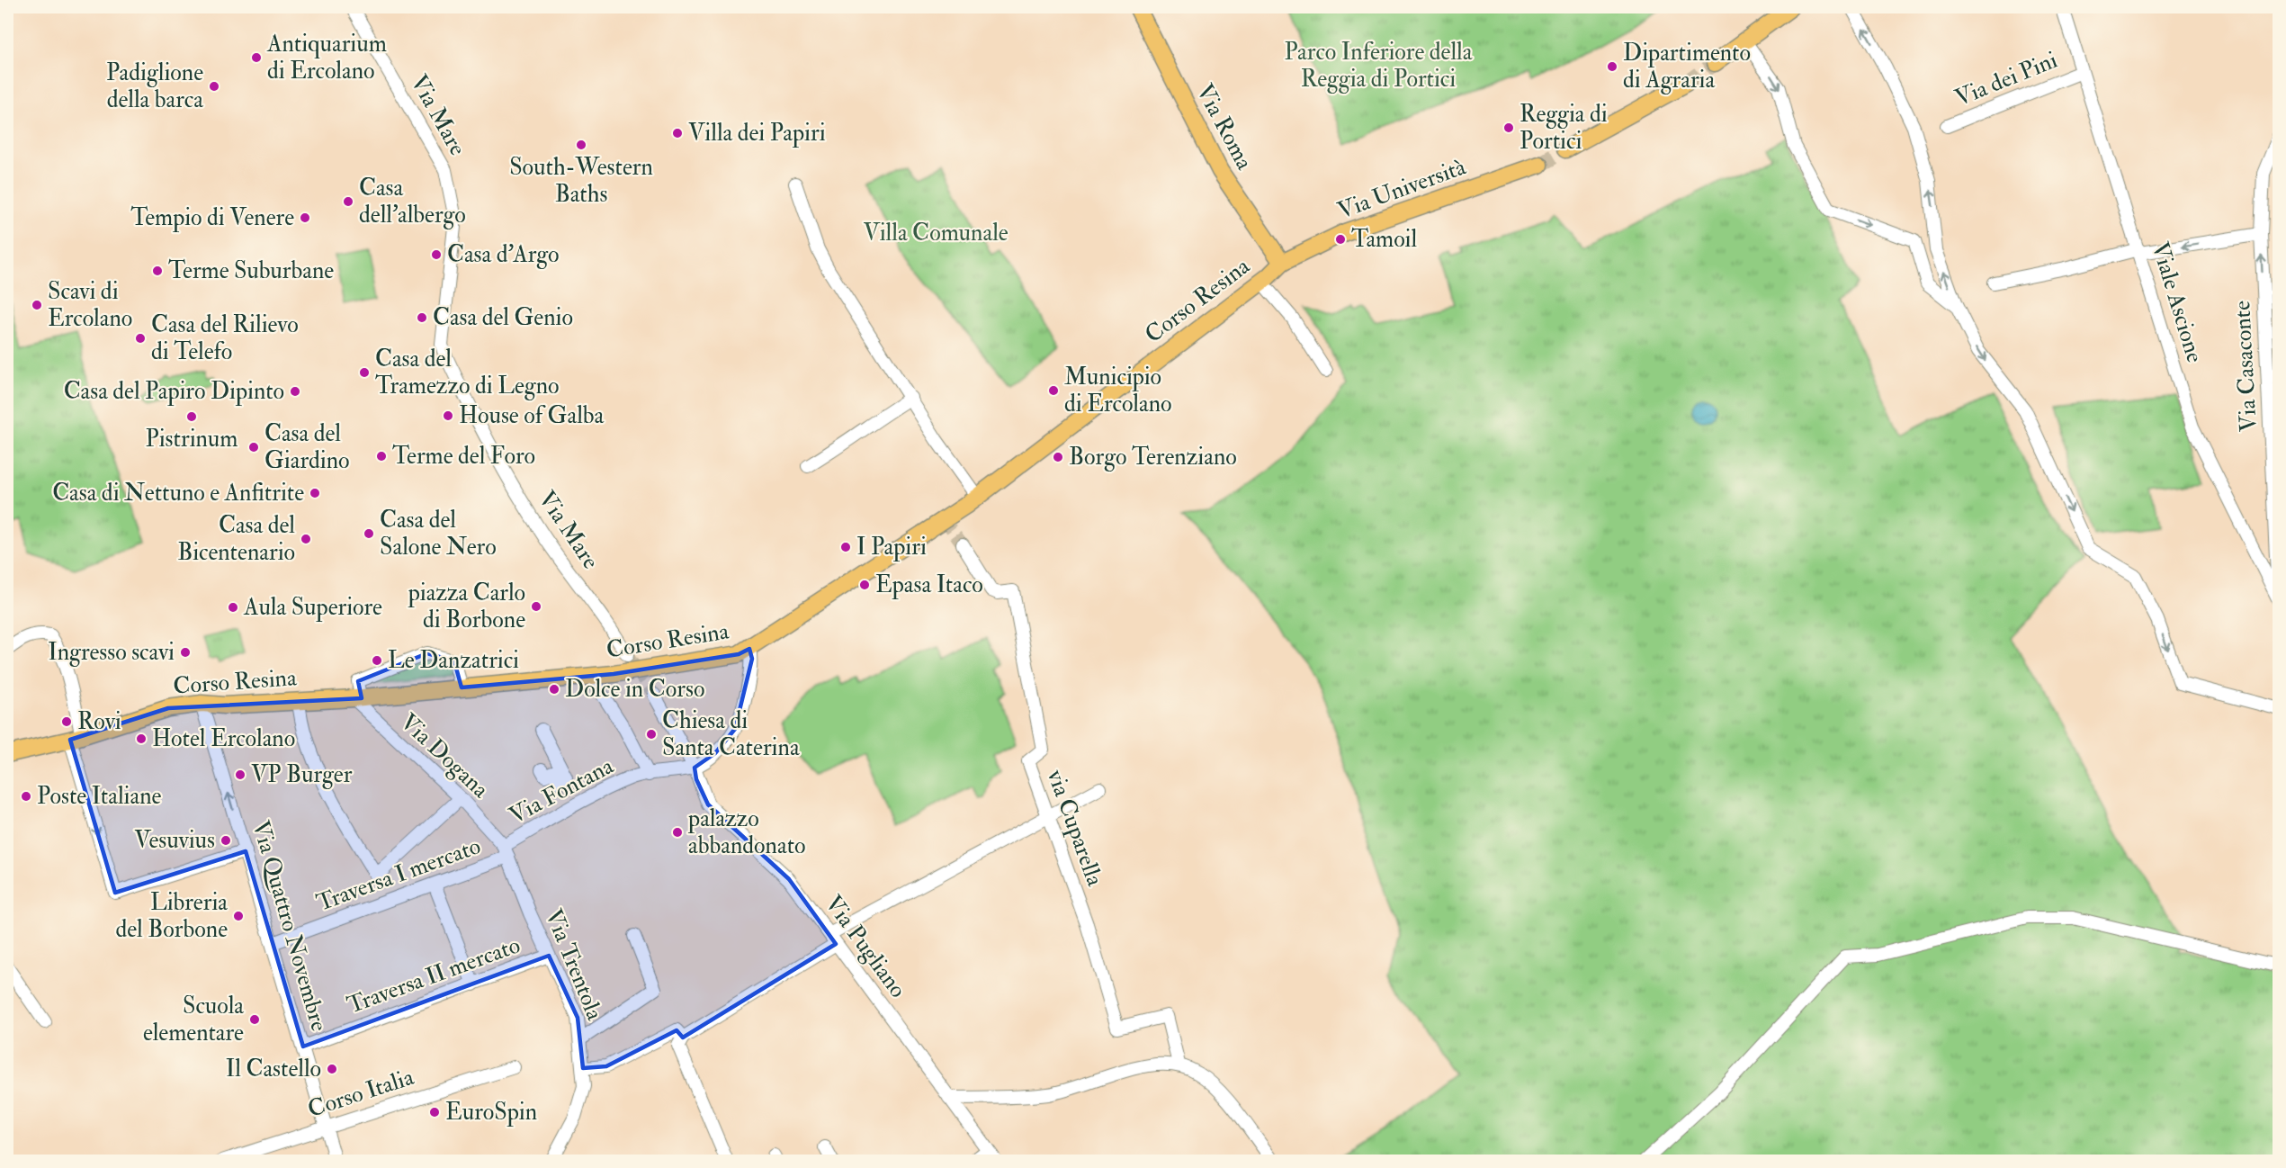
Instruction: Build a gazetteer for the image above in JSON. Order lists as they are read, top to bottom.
{
  "streets": {
    "main road": ["Via Roma", "Via Università", "Corso Resina"],
    "street": [
      "Via dei Pini",
      "Via Mare",
      "Viale Ascione",
      "Via Casaconte",
      "Via Dogana",
      "Via Fontana",
      "via Cuparella",
      "Traversa I mercato",
      "Via Quattro Novembre",
      "Via Pugliano",
      "Via Trentola",
      "Traversa II mercato",
      "Corso Italia"
    ]
  },
  "crossings": [
    ["Via dei Pini", "Viale Ascione"],
    ["Via Roma", "Via Università"],
    ["Via Roma", "Corso Resina"],
    ["Via Università", "Corso Resina"],
    ["Corso Resina", "Via Dogana"],
    ["Corso Resina", "Via Fontana"],
    ["Corso Resina", "Via Quattro Novembre"],
    ["Viale Ascione", "Via Casaconte"],
    ["Via Dogana", "Via Fontana"],
    ["Via Dogana", "Traversa I mercato"],
    ["Via Dogana", "Via Trentola"],
    ["Via Fontana", "Traversa I mercato"],
    ["Via Fontana", "Via Pugliano"],
    ["Via Fontana", "Via Trentola"],
    ["Traversa I mercato", "Via Quattro Novembre"],
    ["Traversa I mercato", "Via Trentola"],
    ["Via Quattro Novembre", "Traversa II mercato"],
    ["Via Quattro Novembre", "Corso Italia"],
    ["Via Trentola", "Traversa II mercato"]
  ],
  "one_way": ["Via Casaconte"],
  "parks": ["Parco Inferiore della Reggia di Portici", "Villa Comunale"],
  "places": [
    "Antiquarium di Ercolano",
    "Dipartimento di Agraria",
    "Padiglione della barca",
    "Reggia di Portici",
    "Villa dei Papiri",
    "South-Western Baths",
    "Casa dell'albergo",
    "Tempio di Venere",
    "Tamoil",
    "Casa d'Argo",
    "Terme Suburbane",
    "Scavi di Ercolano",
    "Casa del Genio",
    "Casa del Rilievo di Telefo",
    "Casa del Tramezzo di Legno",
    "Municipio di Ercolano",
    "Casa del Papiro Dipinto",
    "House of Galba",
    "Pistrinum",
    "Casa del Giardino",
    "Terme del Foro",
    "Borgo Terenziano",
    "Casa di Nettuno e Anfitrite",
    "Casa del Salone Nero",
    "Casa del Bicentenario",
    "I Papiri",
    "Epasa Itaco",
    "piazza Carlo di Borbone",
    "Aula Superiore",
    "Ingresso scavi",
    "Le Danzatrici",
    "Dolce in Corso",
    "Rovi",
    "Chiesa di Santa Caterina",
    "Hotel Ercolano",
    "VP Burger",
    "Poste Italiane",
    "palazzo abbandonato",
    "Vesuvius",
    "Libreria del Borbone",
    "Scuola elementare",
    "Il Castello",
    "EuroSpin"
  ]
}
